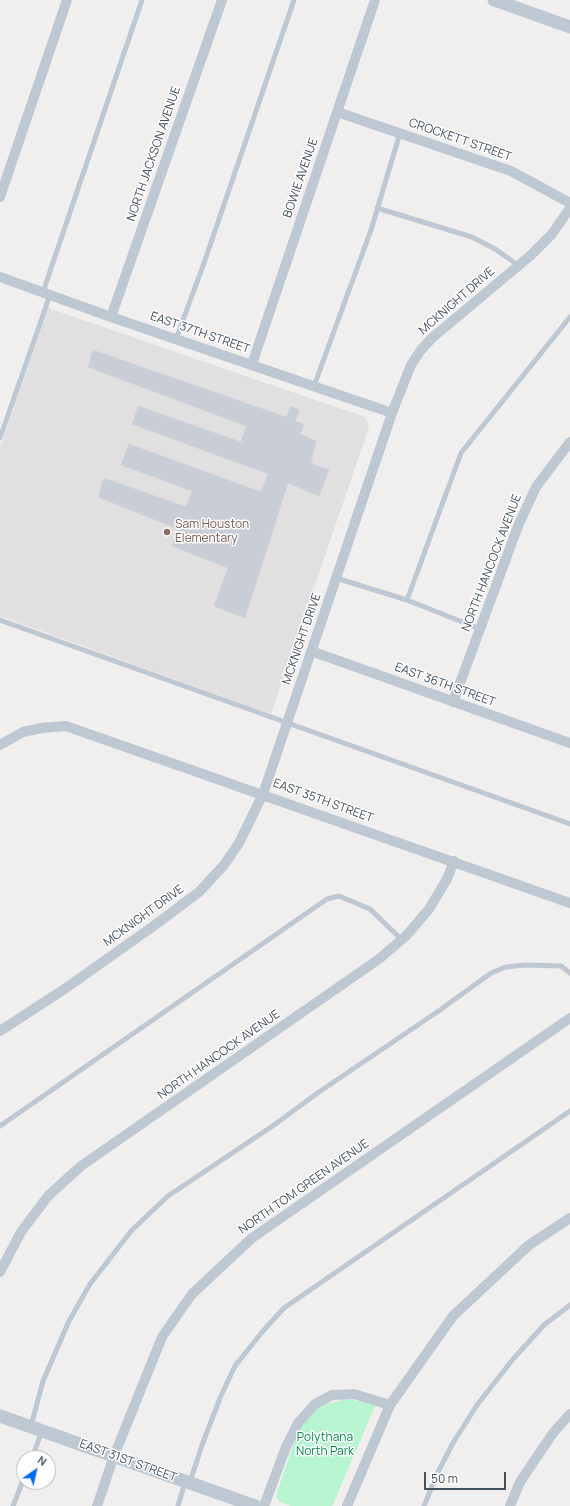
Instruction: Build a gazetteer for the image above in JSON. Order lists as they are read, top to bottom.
{
  "streets": {
    "street": [
      "CROCKETT STREET",
      "NORTH JACKSON AVENUE",
      "BOWIE AVENUE",
      "MCKNIGHT DRIVE",
      "EAST 37TH STREET",
      "NORTH HANCOCK AVENUE",
      "EAST 36TH STREET",
      "EAST 35TH STREET",
      "NORTH TOM GREEN AVENUE",
      "EAST 31ST STREET"
    ]
  },
  "crossings": [
    ["CROCKETT STREET", "BOWIE AVENUE"],
    ["NORTH JACKSON AVENUE", "EAST 37TH STREET"],
    ["BOWIE AVENUE", "EAST 37TH STREET"],
    ["MCKNIGHT DRIVE", "EAST 37TH STREET"],
    ["MCKNIGHT DRIVE", "EAST 36TH STREET"],
    ["MCKNIGHT DRIVE", "EAST 35TH STREET"],
    ["NORTH HANCOCK AVENUE", "EAST 36TH STREET"],
    ["NORTH HANCOCK AVENUE", "EAST 35TH STREET"],
    ["NORTH TOM GREEN AVENUE", "EAST 31ST STREET"]
  ],
  "parks": ["Polythana North Park"],
  "places": ["Sam Houston Elementary"],
  "scale_bar": "50 m",
  "north": "top right"
}
